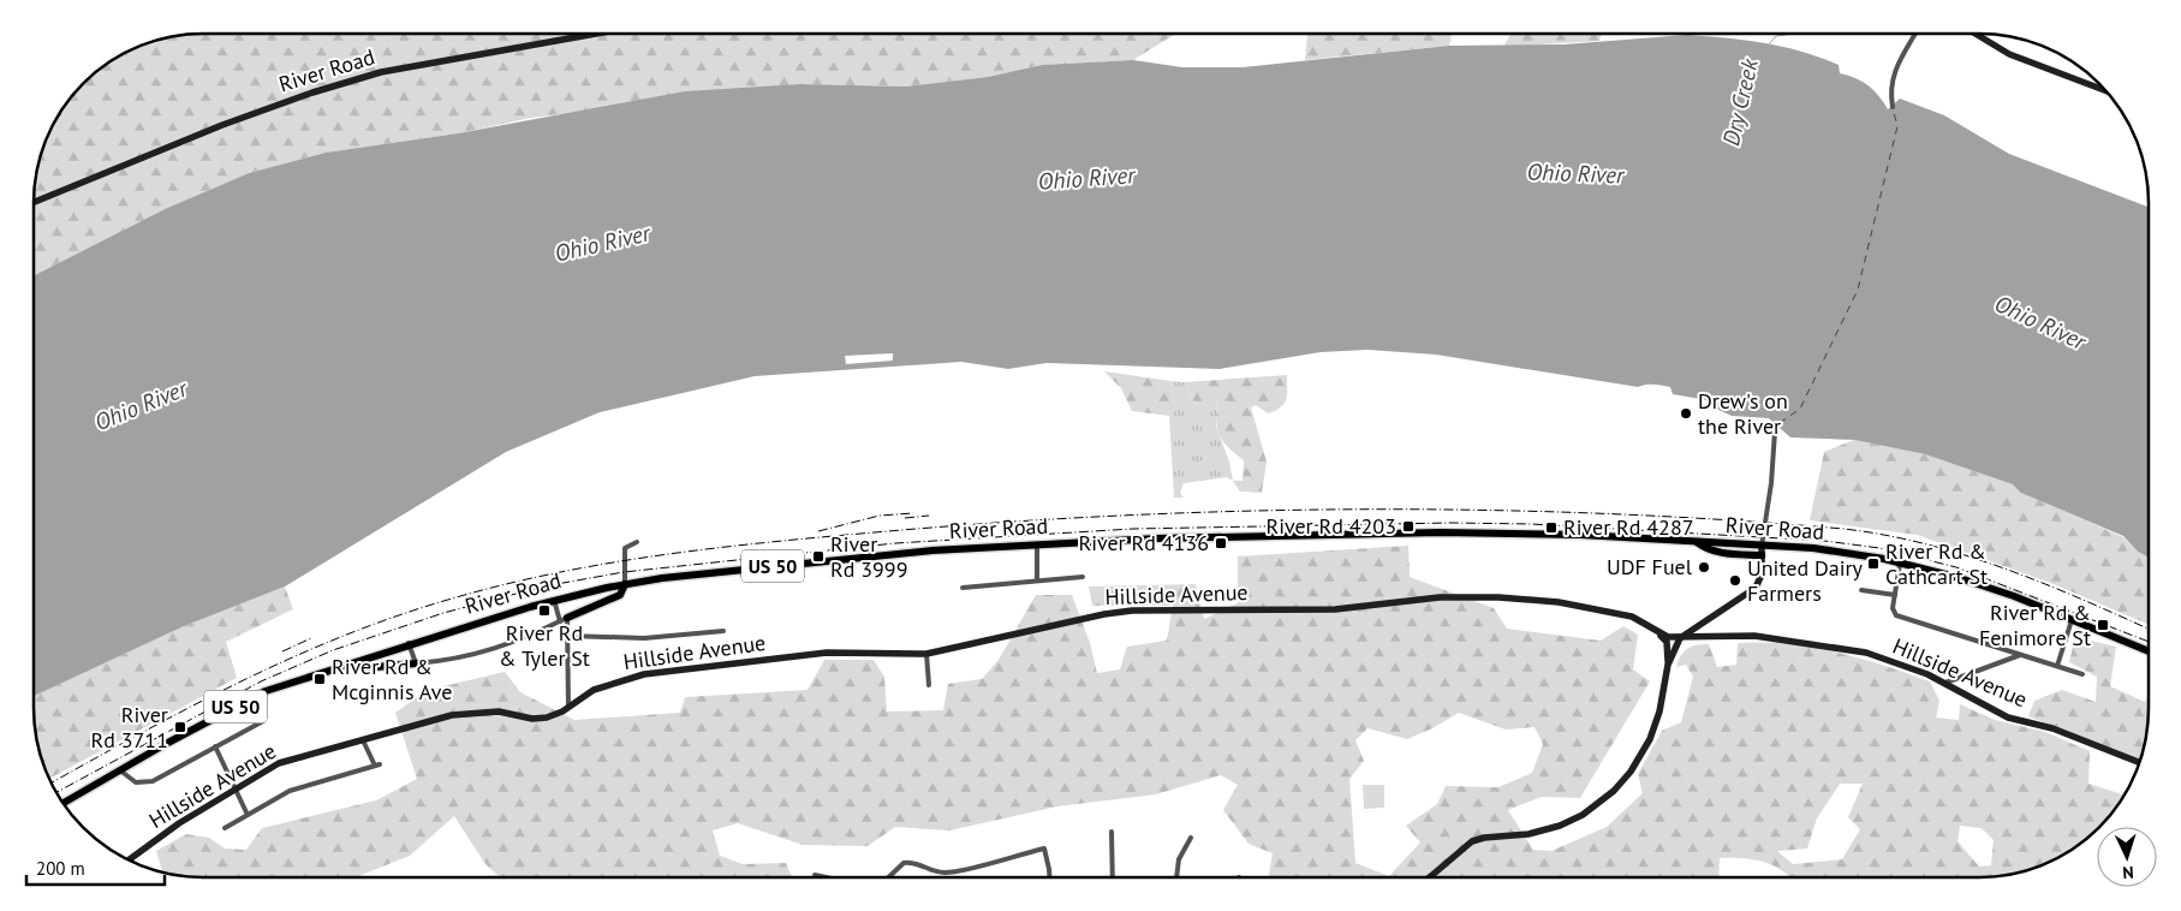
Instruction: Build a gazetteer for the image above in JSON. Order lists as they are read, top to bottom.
{
  "streets": {
    "main road": ["River Road", "US 50"],
    "street": ["Hillside Avenue"]
  },
  "water": ["Dry Creek", "Ohio River"],
  "places": {
    "other": ["Drew's on the River", "UDF Fuel", "United Dairy Farmers"],
    "transit": [
      "River Rd 4203",
      "River Rd 4287",
      "River Rd 4136",
      "River Rd 3999",
      "River Rd & Cathcart St",
      "River Rd & Tyler St",
      "River Rd & Fenimore St",
      "River Rd & Mcginnis Ave",
      "River Rd 3711"
    ]
  },
  "scale_bar": "200 m",
  "north": "bottom"
}
